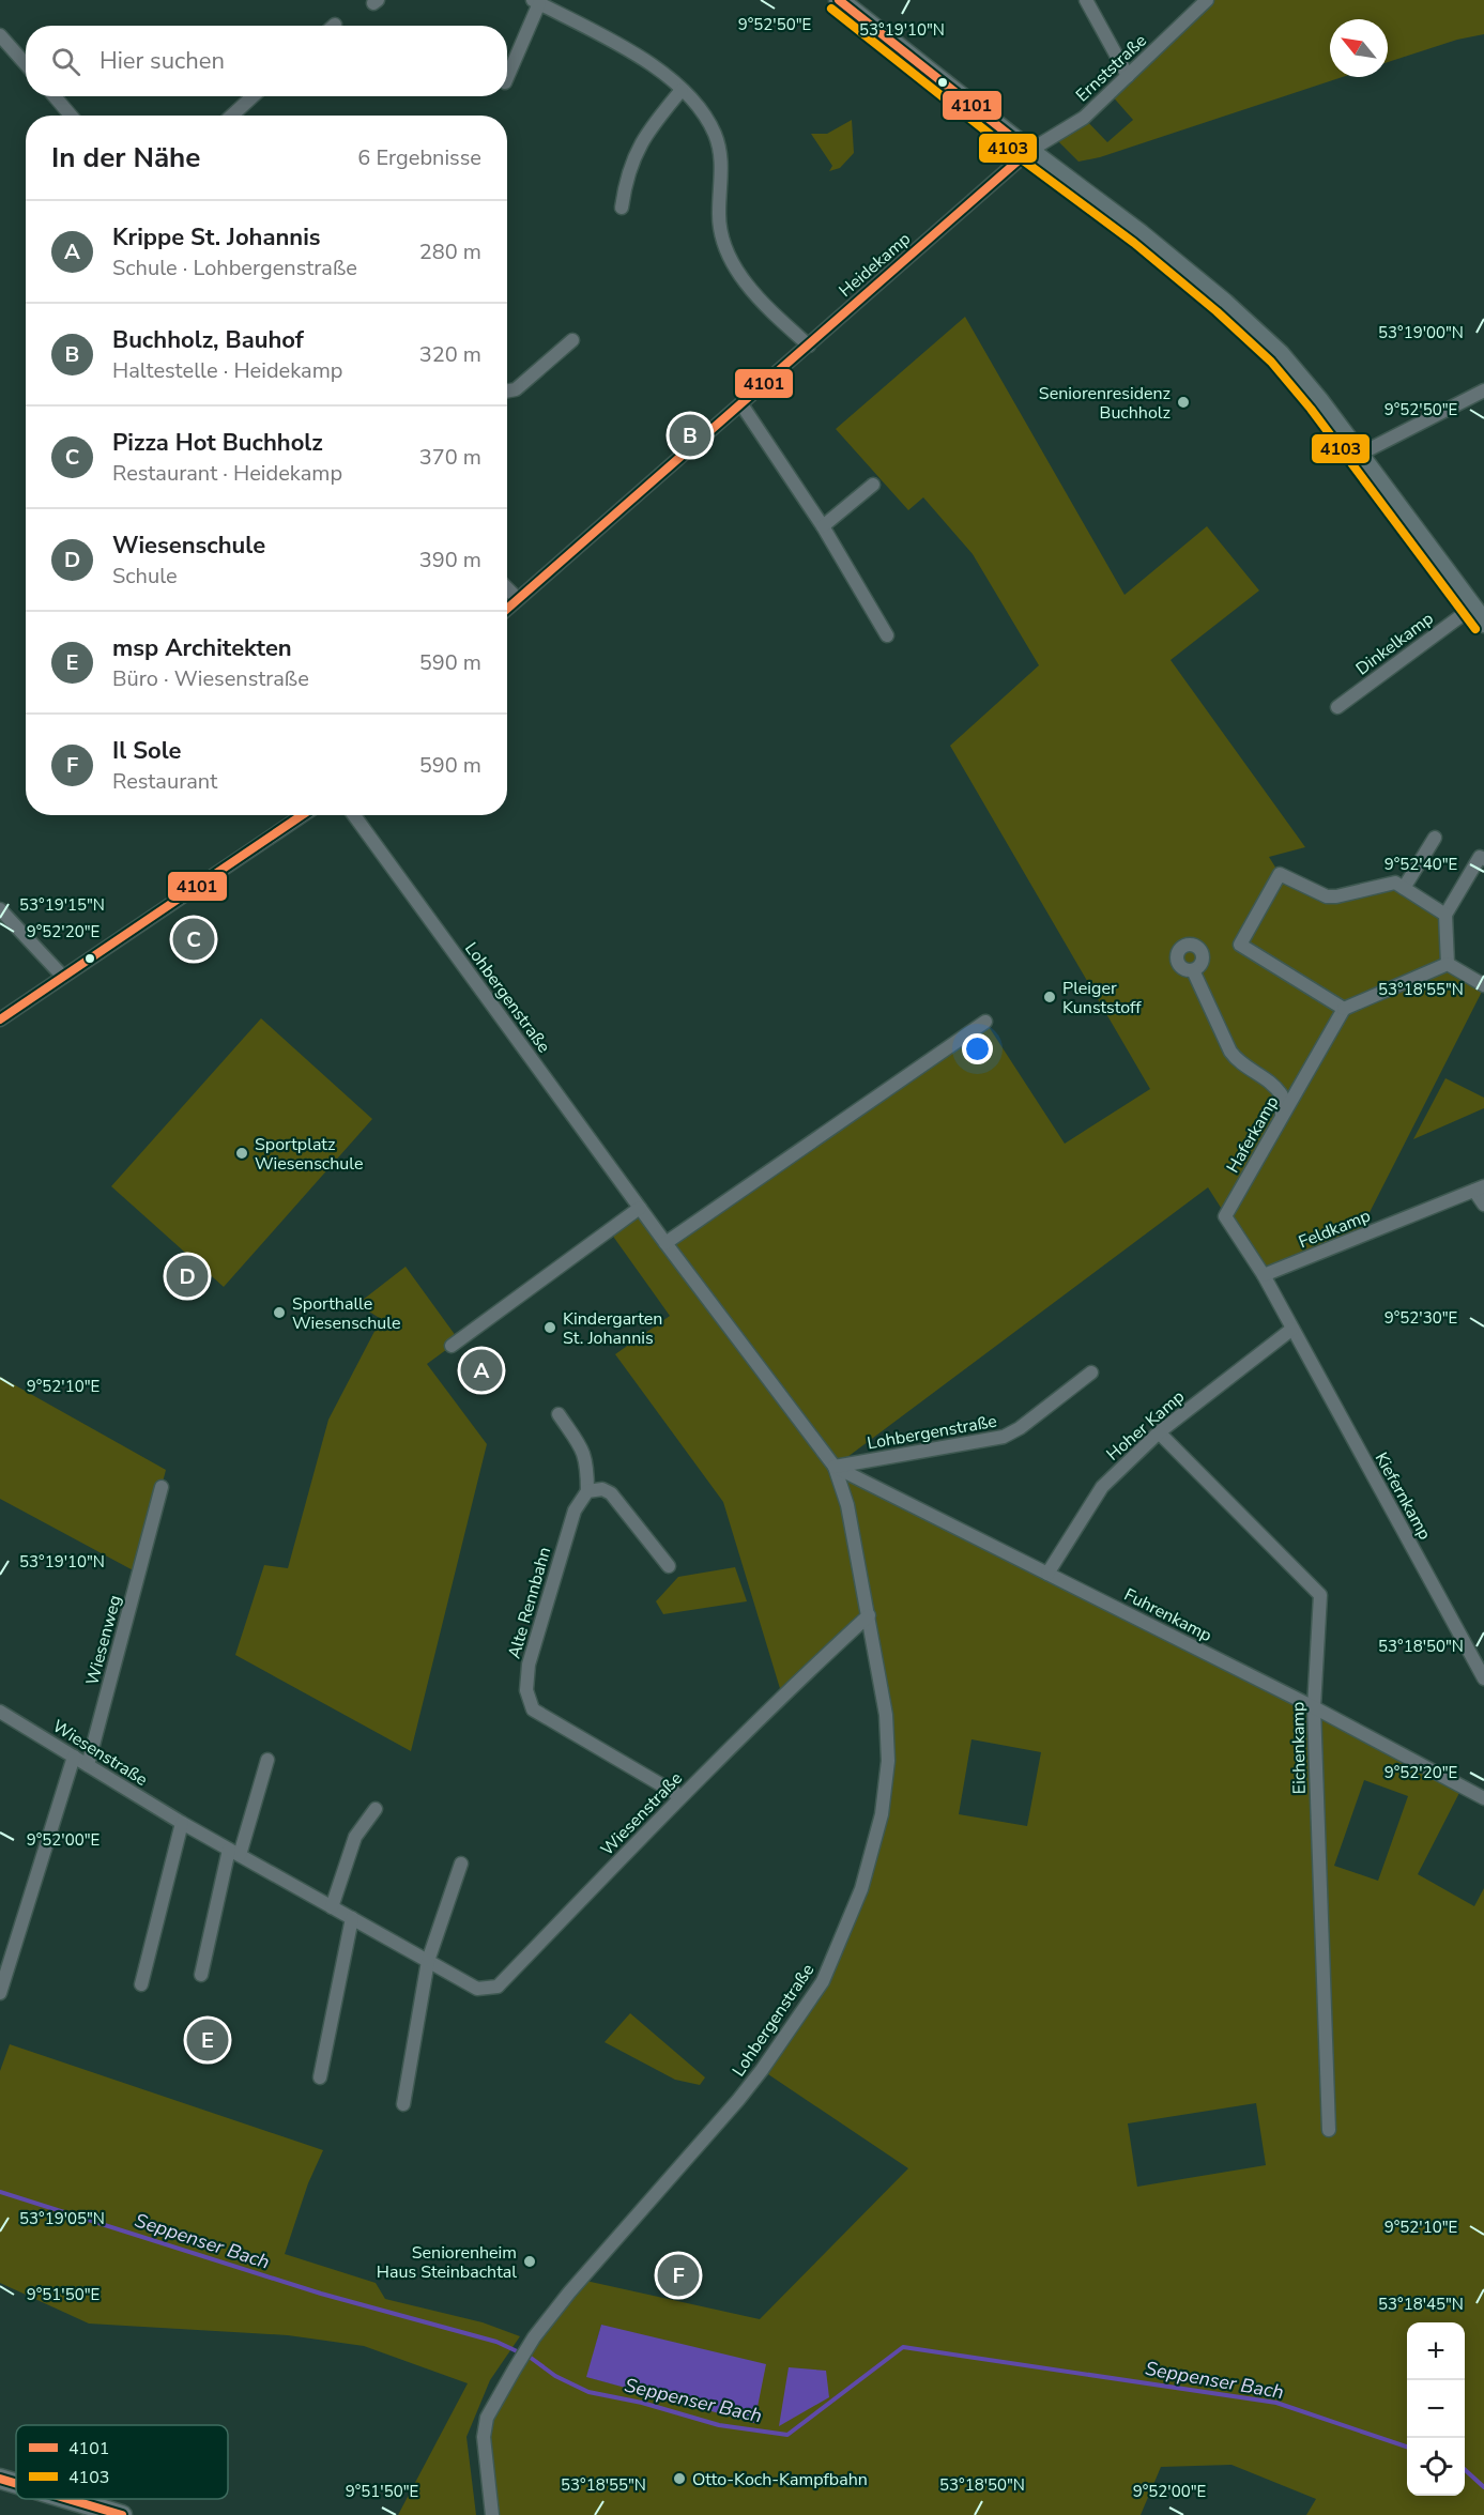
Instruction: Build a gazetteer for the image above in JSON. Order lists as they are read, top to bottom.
{
  "streets": {
    "street": [
      "Ernststraße",
      "Heidekamp",
      "Dinkelkamp",
      "Lohbergenstraße",
      "Haferkamp",
      "Feldkamp",
      "Hoher Kamp",
      "Kiefernkamp",
      "Alte Rennbahn",
      "Fuhrenkamp",
      "Wiesenweg",
      "Eichenkamp",
      "Wiesenstraße"
    ]
  },
  "crossings": [
    ["Ernststraße", "Heidekamp"],
    ["Lohbergenstraße", "Fuhrenkamp"],
    ["Lohbergenstraße", "Wiesenstraße"],
    ["Haferkamp", "Feldkamp"],
    ["Hoher Kamp", "Kiefernkamp"],
    ["Hoher Kamp", "Fuhrenkamp"],
    ["Hoher Kamp", "Eichenkamp"],
    ["Alte Rennbahn", "Wiesenstraße"],
    ["Fuhrenkamp", "Eichenkamp"],
    ["Wiesenweg", "Wiesenstraße"]
  ],
  "water": ["Seppenser Bach"],
  "places": [
    "Seniorenresidenz Buchholz",
    "Pleiger Kunststoff",
    "Sportplatz Wiesenschule",
    "Sporthalle Wiesenschule",
    "Kindergarten St. Johannis",
    "Seniorenheim Haus Steinbachtal",
    "Otto-Koch-Kampfbahn"
  ],
  "lines": ["transit line 4101", "transit line 4103"],
  "legend": ["4101", "4103"],
  "north": "top left",
  "page": {
    "search": "Hier suchen",
    "heading": ["In der Nähe", "6 Ergebnisse"],
    "list": [
      {
        "mark": "A",
        "name": "Krippe St. Johannis",
        "note": "Schule · Lohbergenstraße",
        "value": "280 m"
      },
      {
        "mark": "B",
        "name": "Buchholz, Bauhof",
        "note": "Haltestelle · Heidekamp",
        "value": "320 m"
      },
      {
        "mark": "C",
        "name": "Pizza Hot Buchholz",
        "note": "Restaurant · Heidekamp",
        "value": "370 m"
      },
      {
        "mark": "D",
        "name": "Wiesenschule",
        "note": "Schule",
        "value": "390 m"
      },
      {
        "mark": "E",
        "name": "msp Architekten",
        "note": "Büro · Wiesenstraße",
        "value": "590 m"
      },
      {
        "mark": "F",
        "name": "Il Sole",
        "note": "Restaurant",
        "value": "590 m"
      }
    ],
    "pins": [
      "B",
      "C",
      "D",
      "A",
      "E",
      "F"
    ],
    "map_buttons": ["+", "−"]
  },
  "coordinates": [
    "9°52'50\"E",
    "53°19'10\"N",
    "53°19'00\"N",
    "9°52'40\"E",
    "53°19'15\"N",
    "9°52'20\"E",
    "53°18'55\"N",
    "9°52'30\"E",
    "9°52'10\"E",
    "53°18'50\"N",
    "9°52'00\"E",
    "53°19'05\"N",
    "9°51'50\"E",
    "53°18'45\"N"
  ]
}
